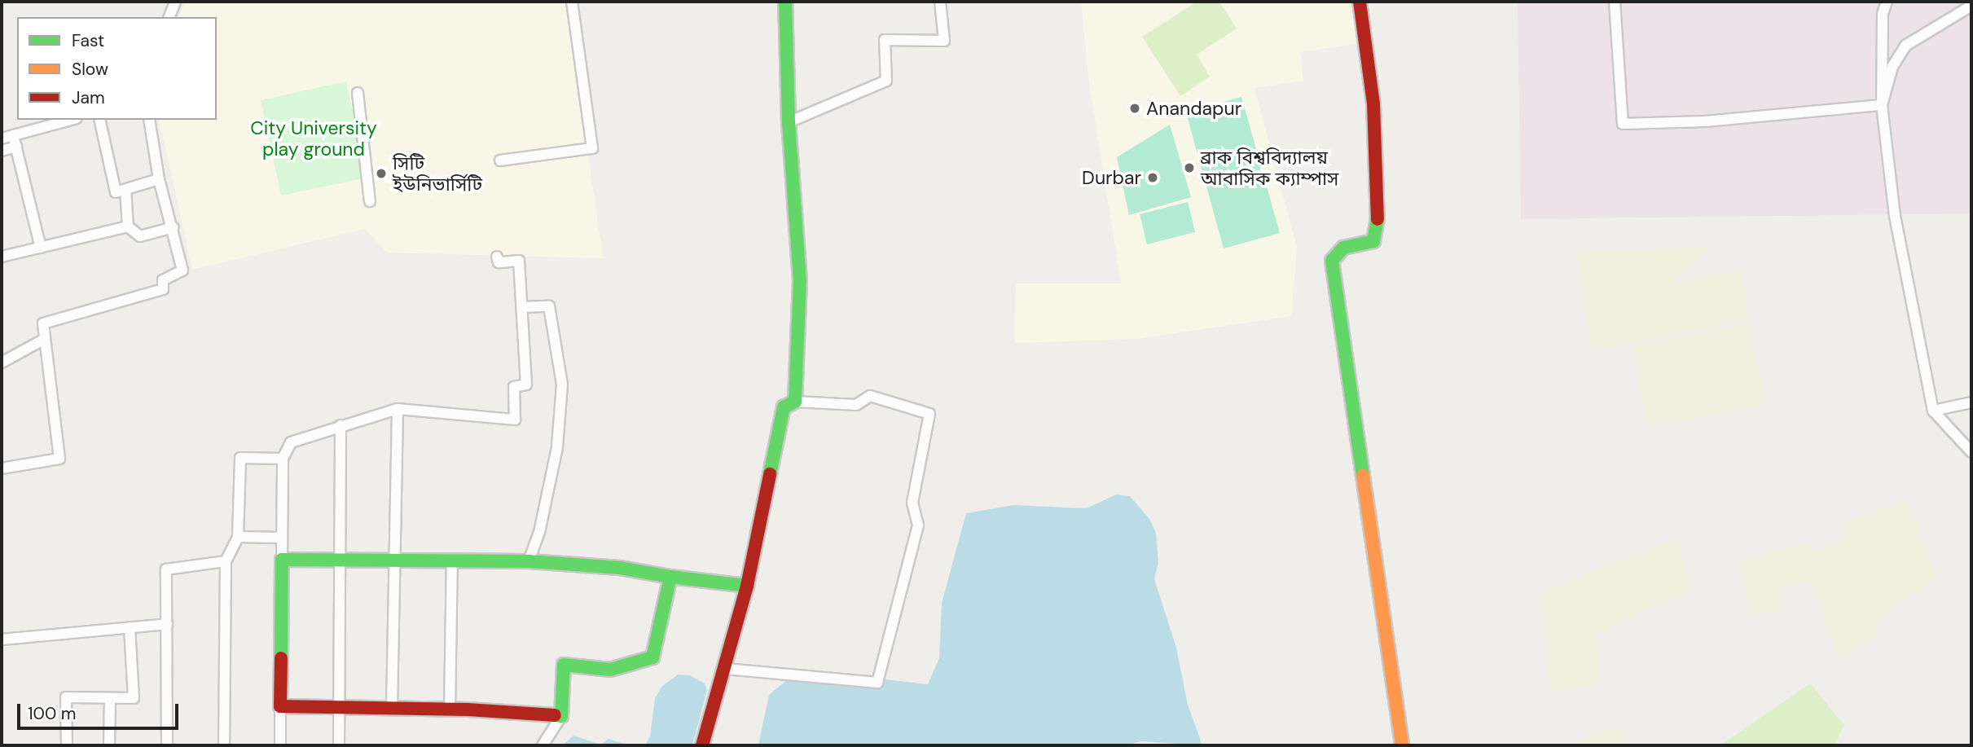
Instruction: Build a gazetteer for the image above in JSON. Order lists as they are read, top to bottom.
{
  "parks": ["City University play ground"],
  "places": [
    "Anandapur",
    "ব্রাক বিশ্ববিদ্যালয় আবাসিক ক্যাম্পাস",
    "সিটি ইউনিভার্সিটি",
    "Durbar"
  ],
  "legend": ["Fast", "Slow", "Jam"],
  "scale_bar": "100 m"
}
